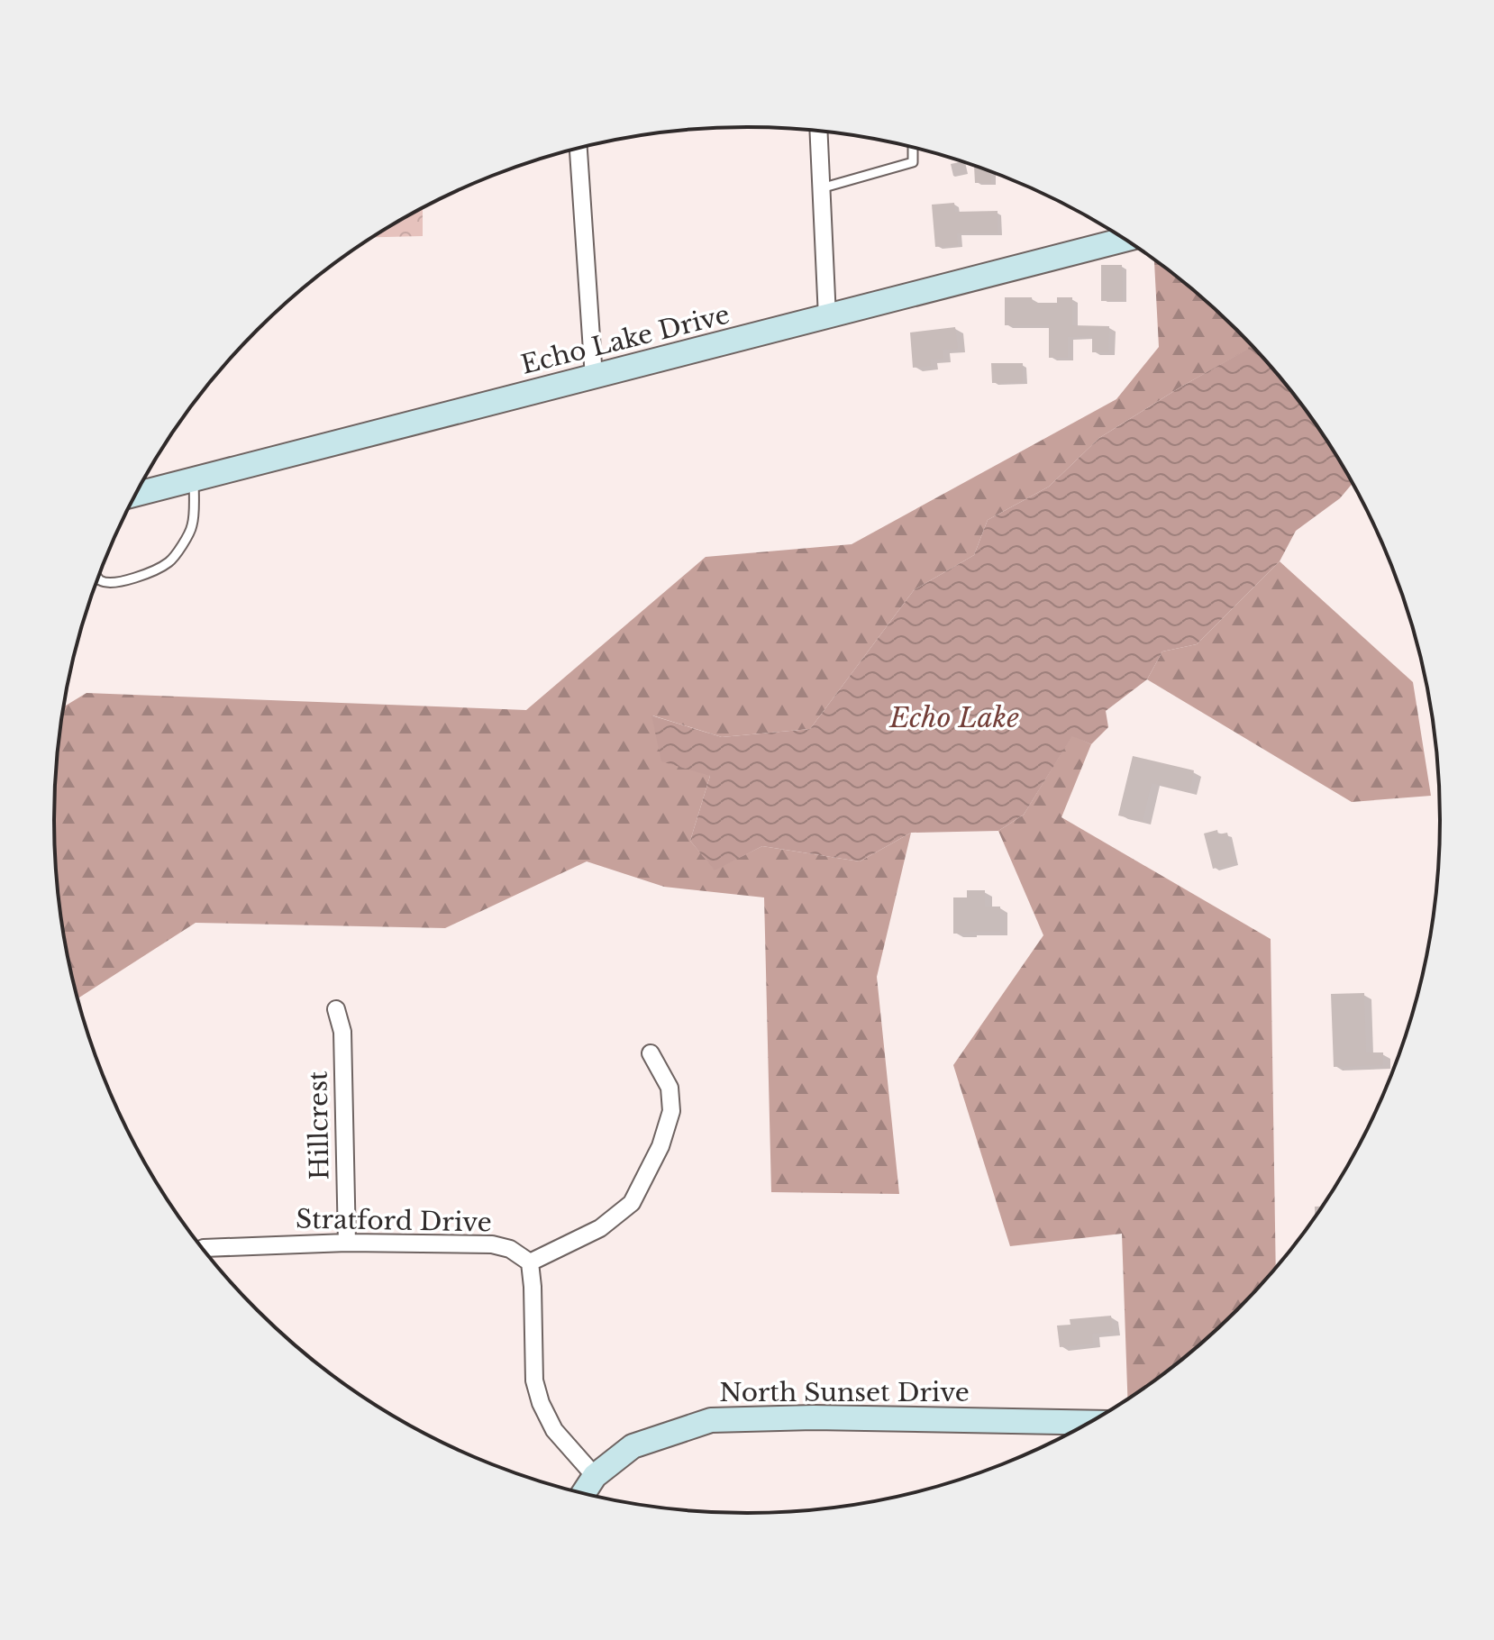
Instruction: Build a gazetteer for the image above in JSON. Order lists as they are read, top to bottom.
{
  "streets": {
    "street": [
      "Echo Lake Drive",
      "Hillcrest",
      "Stratford Drive",
      "North Sunset Drive"
    ]
  },
  "crossings": [
    ["Hillcrest", "Stratford Drive"]
  ],
  "water": ["Echo Lake"]
}
